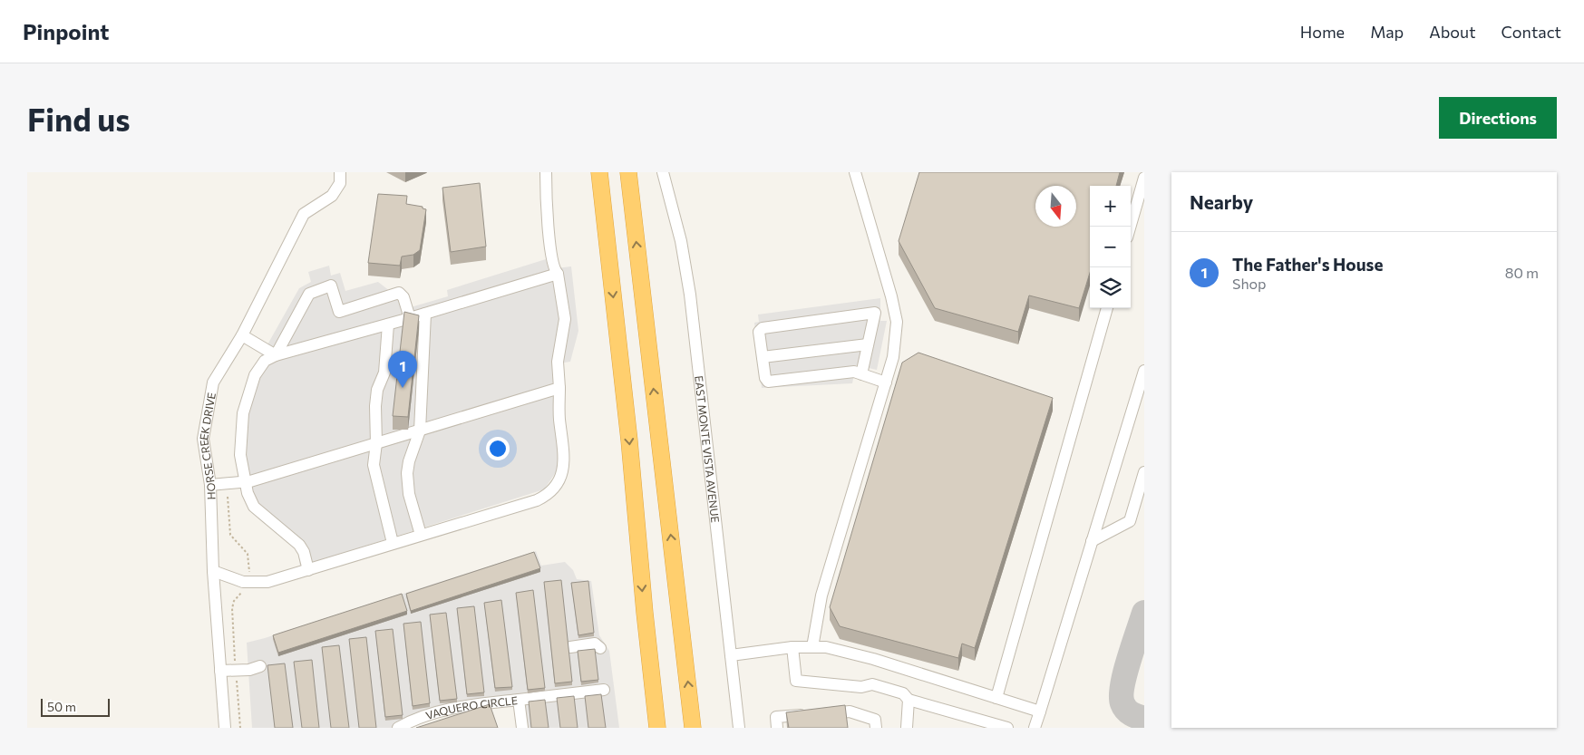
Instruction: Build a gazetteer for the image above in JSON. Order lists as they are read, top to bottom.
{
  "streets": {
    "street": ["HORSE CREEK DRIVE", "EAST MONTE VISTA AVENUE", "VAQUERO CIRCLE"]
  },
  "scale_bar": "50 m",
  "north": "bottom",
  "page": {
    "header": "Pinpoint",
    "nav": [
      "Home",
      "Map",
      "About",
      "Contact"
    ],
    "buttons": "Directions",
    "title": "Find us",
    "heading": "Nearby",
    "map_buttons": ["+", "−"],
    "list": [
      {
        "mark": "1",
        "name": "The Father's House",
        "note": "Shop",
        "value": "80 m"
      }
    ],
    "pins": "1",
    "scale": "50 m"
  }
}
